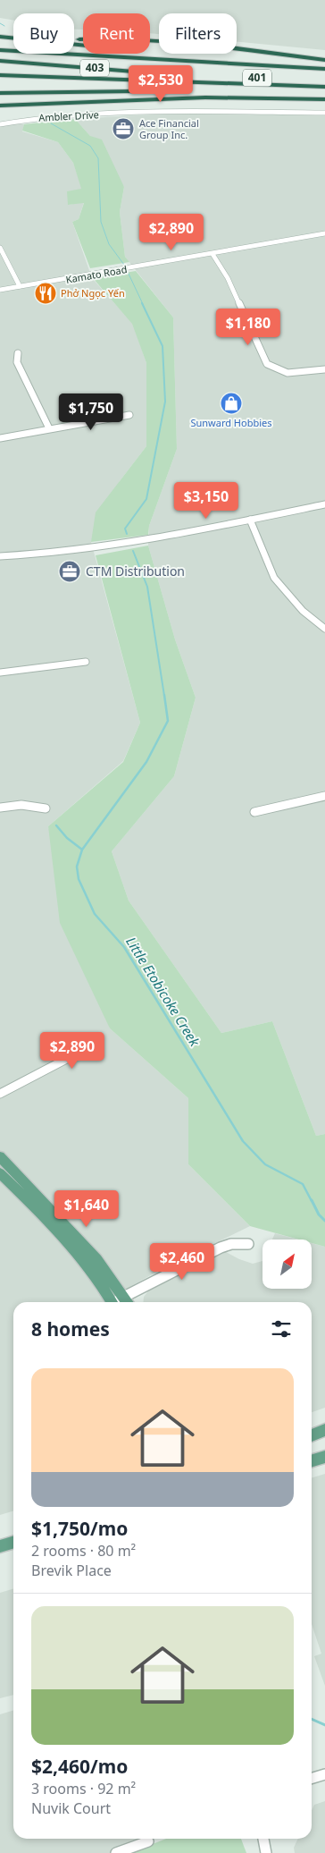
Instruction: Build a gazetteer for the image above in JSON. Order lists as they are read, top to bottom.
{
  "streets": {
    "highway": ["403", "401"],
    "street": ["Ambler Drive", "Kamato Road"]
  },
  "crossings": [
    ["403", "401"]
  ],
  "water": ["Little Etobicoke Creek"],
  "places": {
    "office": ["Ace Financial Group Inc.", "CTM Distribution"],
    "restaurant": ["Phở Ngọc Yến"],
    "shop": ["Sunward Hobbies"]
  },
  "north": "top right",
  "page": {
    "chip": ["Buy", "Rent", "Filters"],
    "price": [
      "$2,530",
      "$2,890",
      "$1,180",
      "$1,750",
      "$3,150",
      "$2,890",
      "$1,640",
      "$2,460"
    ],
    "heading": "8 homes",
    "list": [
      {
        "name": "$1,750/mo",
        "note": "2 rooms · 80 m² · Brevik Place"
      },
      {
        "name": "$2,460/mo",
        "note": "3 rooms · 92 m² · Nuvik Court"
      }
    ]
  }
}
